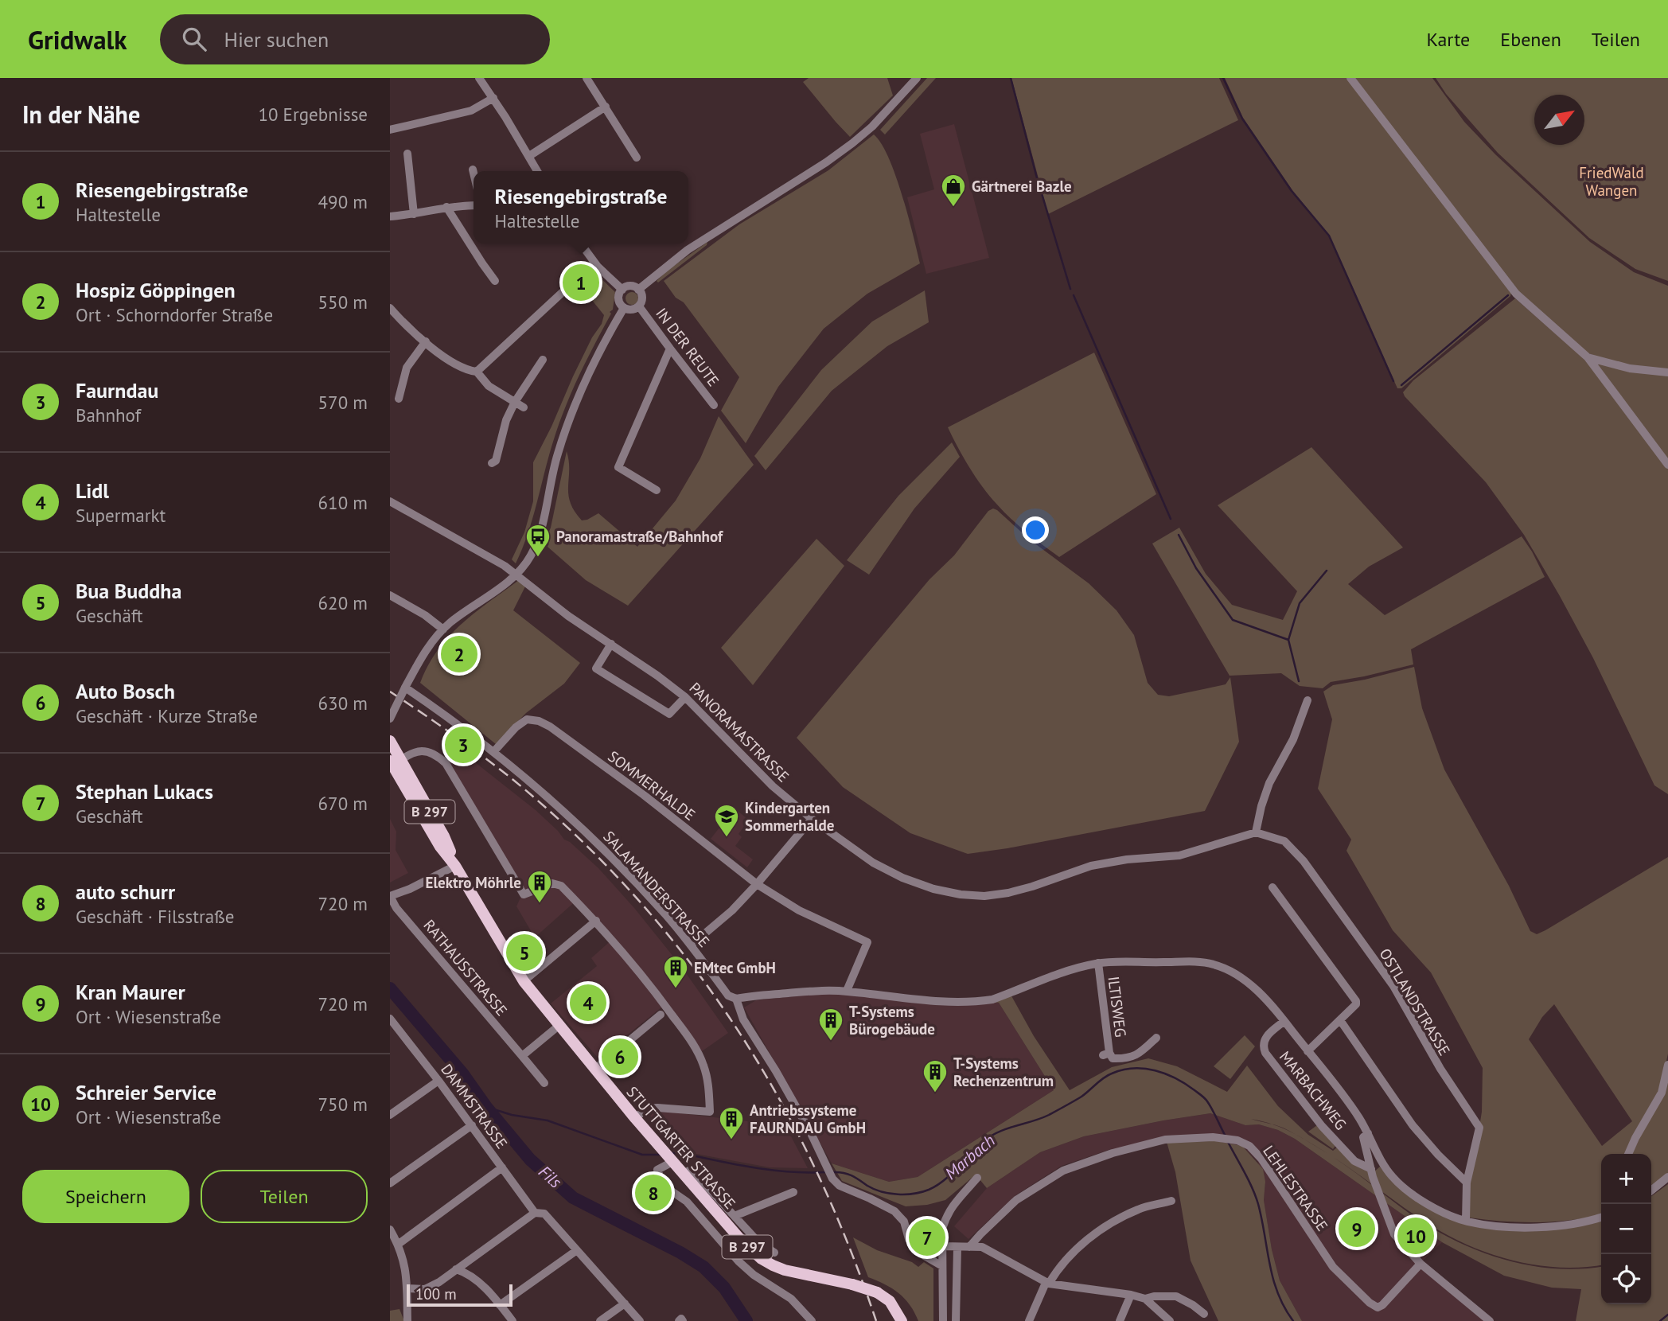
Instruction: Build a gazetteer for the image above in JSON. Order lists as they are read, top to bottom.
{
  "streets": {
    "main road": ["B 297", "STUTTGARTER STRASSE"],
    "street": [
      "IN DER REUTE",
      "PANORAMASTRASSE",
      "SOMMERHALDE",
      "SALAMANDERSTRASSE",
      "RATHAUSSTRASSE",
      "OSTLANDSTRASSE",
      "ILTISWEG",
      "MARBACHWEG",
      "DAMMSTRASSE",
      "LEHLESTRASSE"
    ]
  },
  "crossings": [
    ["PANORAMASTRASSE", "OSTLANDSTRASSE"],
    ["SOMMERHALDE", "SALAMANDERSTRASSE"]
  ],
  "water": ["Marbach", "Fils"],
  "parks": ["FriedWald Wangen"],
  "places": {
    "shop": ["Gärtnerei Bazle"],
    "bus stop": ["Panoramastraße/Bahnhof"],
    "school or university": ["Kindergarten Sommerhalde"],
    "building": [
      "Elektro Möhrle",
      "EMtec GmbH",
      "T-Systems Bürogebäude",
      "T-Systems Rechenzentrum",
      "Antriebssysteme FAURNDAU GmbH"
    ]
  },
  "scale_bar": "100 m",
  "north": "top right",
  "page": {
    "header": "Gridwalk",
    "search": "Hier suchen",
    "nav": ["Karte", "Ebenen", "Teilen"],
    "heading": ["In der Nähe", "10 Ergebnisse"],
    "list": [
      {
        "mark": "1",
        "name": "Riesengebirgstraße",
        "note": "Haltestelle",
        "value": "490 m"
      },
      {
        "mark": "2",
        "name": "Hospiz Göppingen",
        "note": "Ort · Schorndorfer Straße",
        "value": "550 m"
      },
      {
        "mark": "3",
        "name": "Faurndau",
        "note": "Bahnhof",
        "value": "570 m"
      },
      {
        "mark": "4",
        "name": "Lidl",
        "note": "Supermarkt",
        "value": "610 m"
      },
      {
        "mark": "5",
        "name": "Bua Buddha",
        "note": "Geschäft",
        "value": "620 m"
      },
      {
        "mark": "6",
        "name": "Auto Bosch",
        "note": "Geschäft · Kurze Straße",
        "value": "630 m"
      },
      {
        "mark": "7",
        "name": "Stephan Lukacs",
        "note": "Geschäft",
        "value": "670 m"
      },
      {
        "mark": "8",
        "name": "auto schurr",
        "note": "Geschäft · Filsstraße",
        "value": "720 m"
      },
      {
        "mark": "9",
        "name": "Kran Maurer",
        "note": "Ort · Wiesenstraße",
        "value": "720 m"
      },
      {
        "mark": "10",
        "name": "Schreier Service",
        "note": "Ort · Wiesenstraße",
        "value": "750 m"
      }
    ],
    "popup": ["Riesengebirgstraße", "Haltestelle"],
    "pins": [
      "1",
      "2",
      "3",
      "5",
      "4",
      "6",
      "8",
      "9",
      "10",
      "7"
    ],
    "buttons": ["Speichern", "Teilen"],
    "map_buttons": ["+", "−"],
    "scale": "100 m"
  }
}
